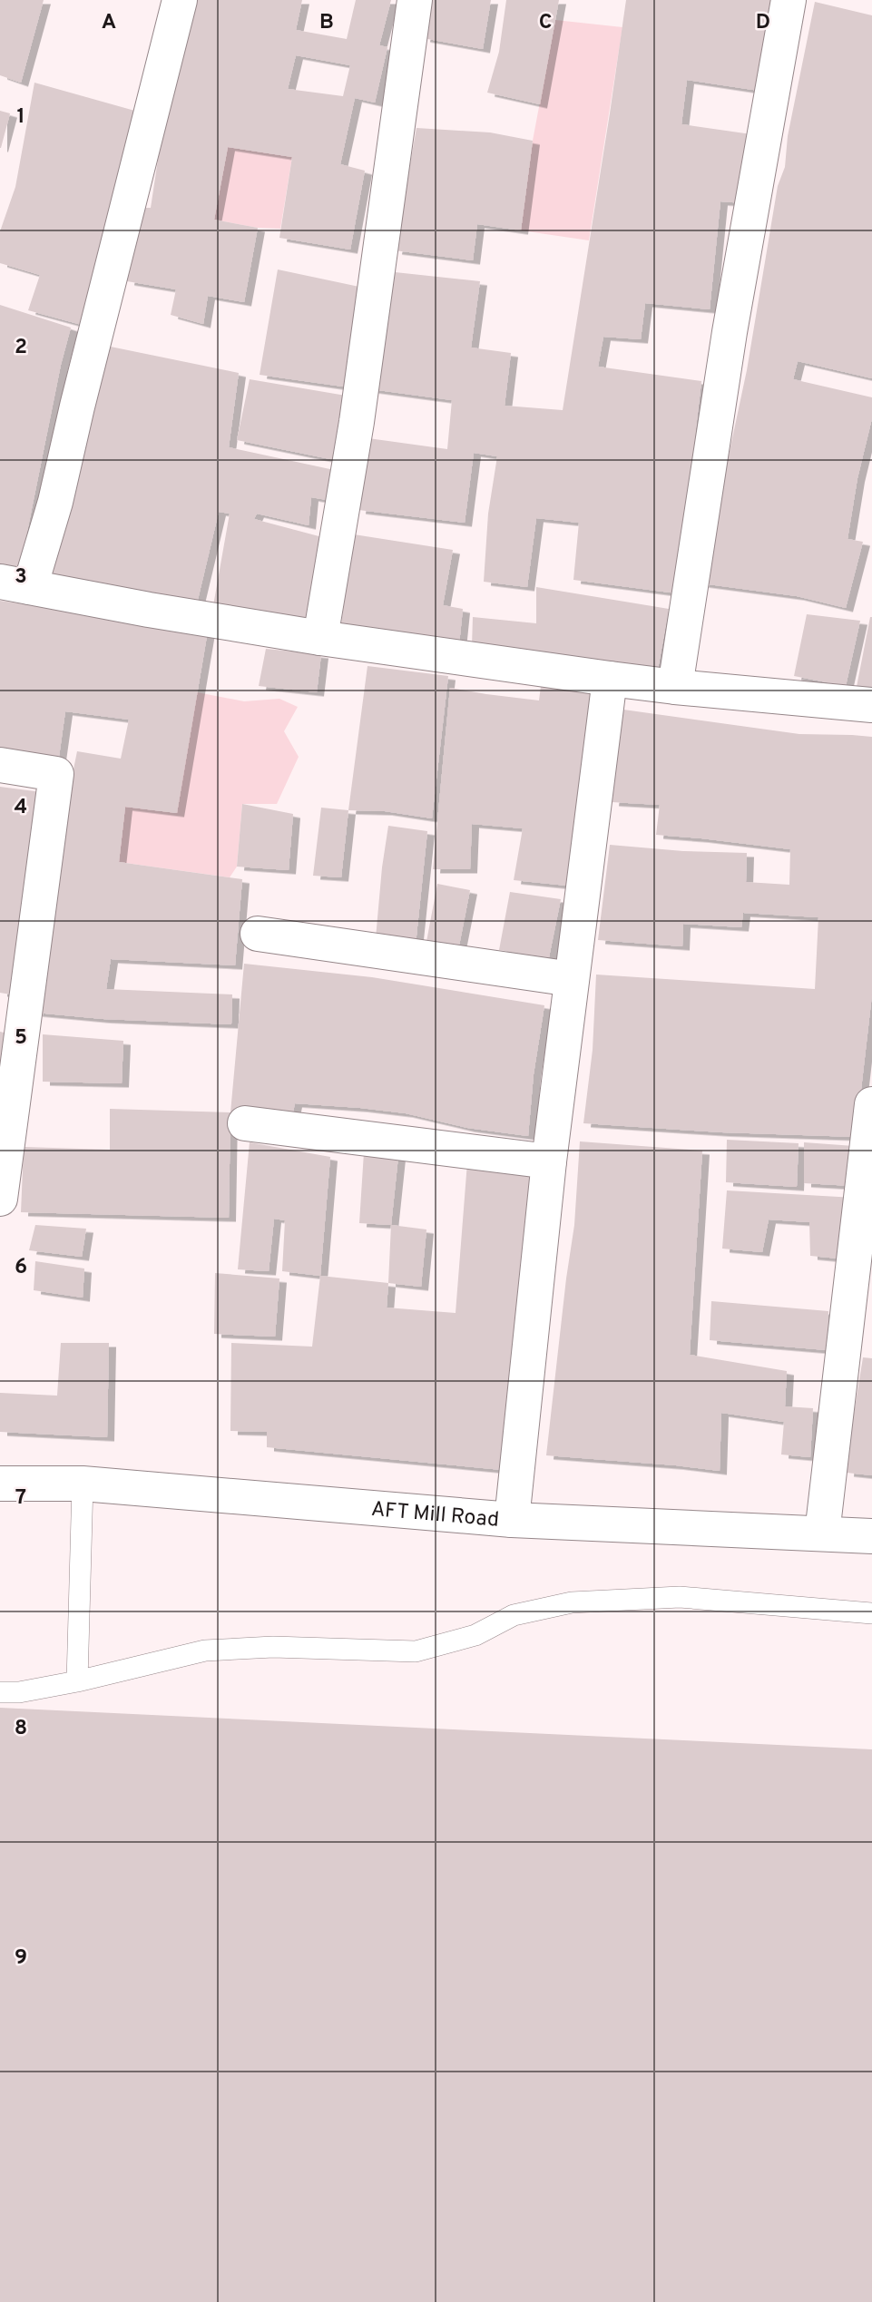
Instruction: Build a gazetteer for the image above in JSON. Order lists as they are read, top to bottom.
{
  "streets": {
    "street": ["AFT Mill Road"]
  },
  "grid": {
    "columns": [
      "A",
      "B",
      "C",
      "D"
    ],
    "rows": [
      "1",
      "2",
      "3",
      "4",
      "5",
      "6",
      "7",
      "8",
      "9"
    ]
  }
}
